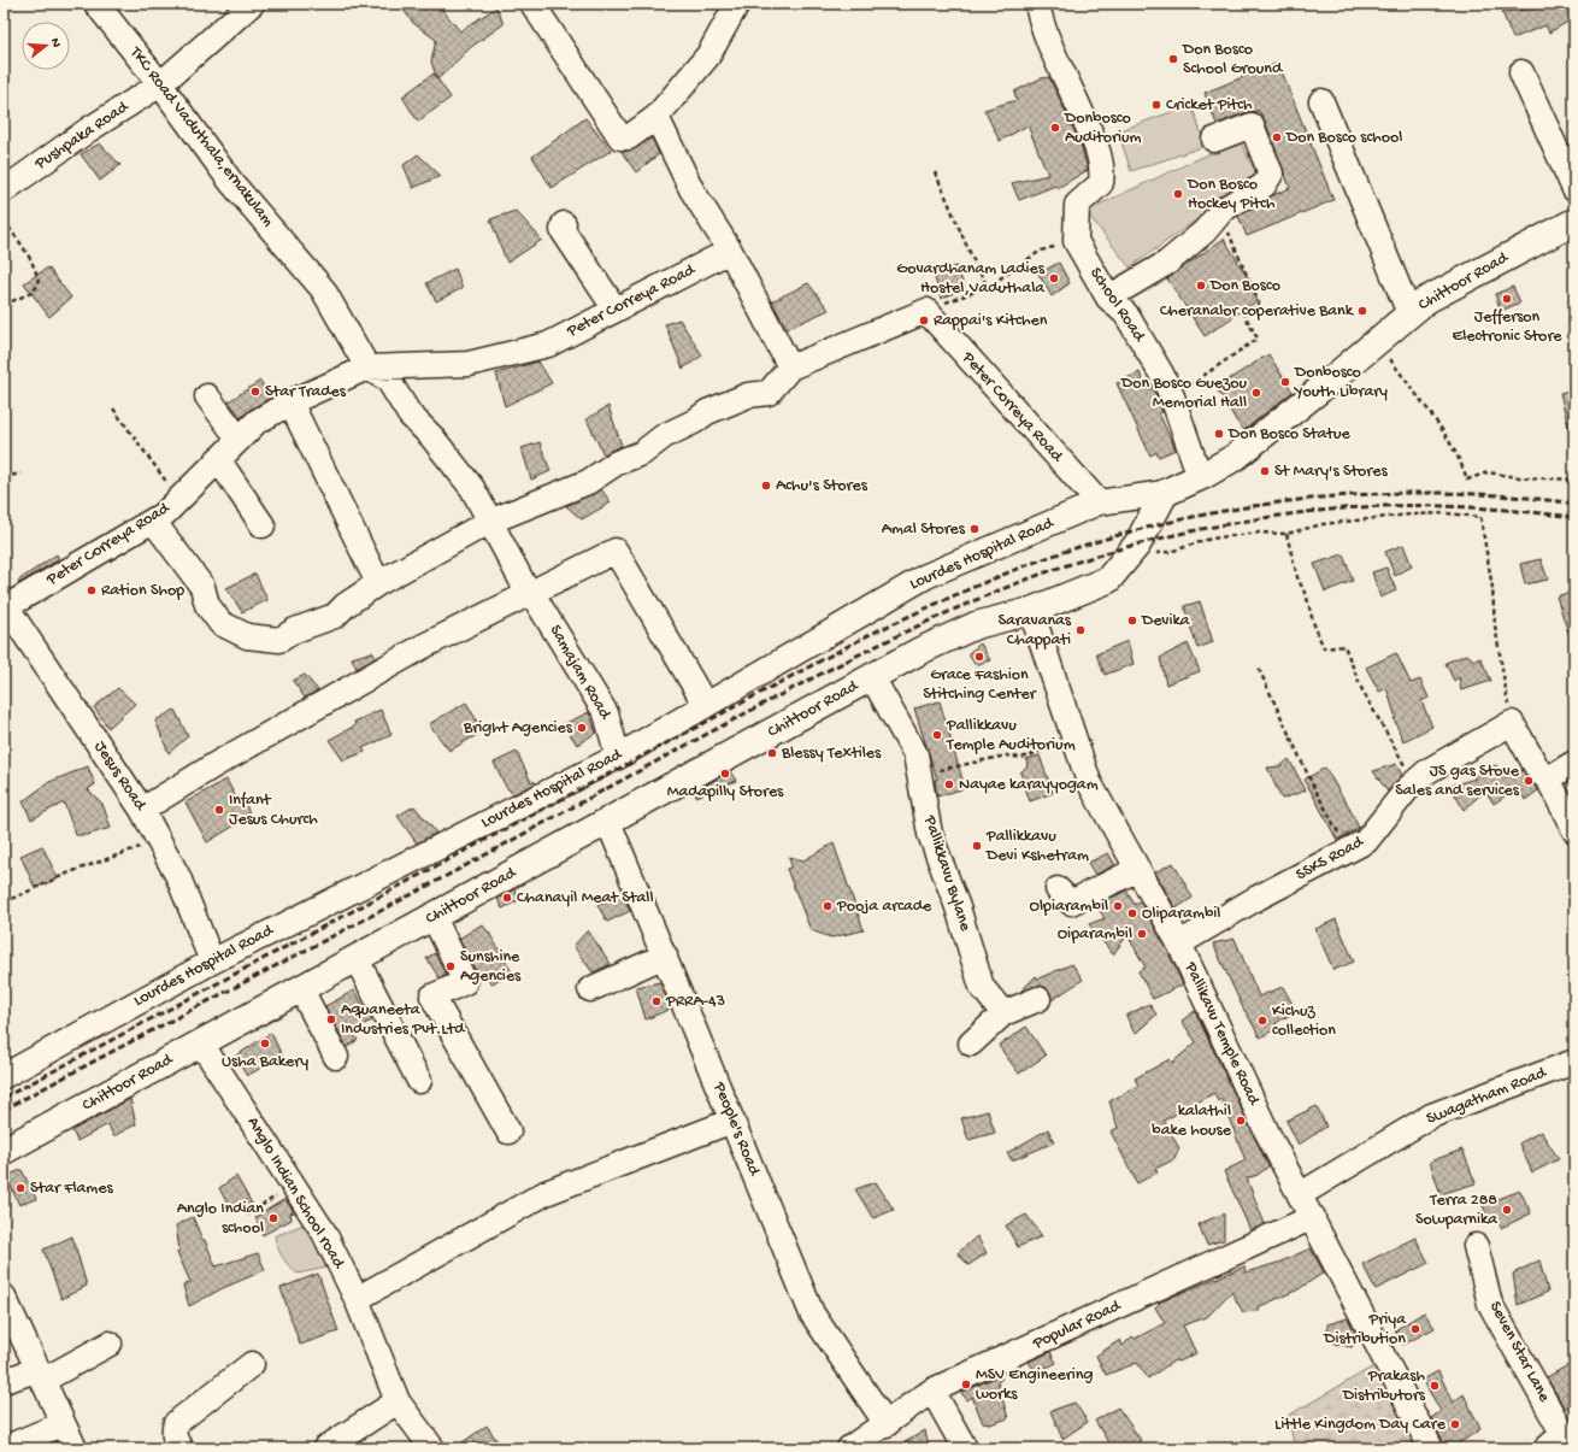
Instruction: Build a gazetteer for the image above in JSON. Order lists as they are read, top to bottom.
{
  "streets": {
    "main road": ["Chittoor Road"],
    "street": [
      "Pushpaka Road",
      "TKC Road Vaduthala,ernakulam",
      "Peter Correya Road",
      "School Road",
      "Lourdes Hospital Road",
      "Samajam Road",
      "Jesus Road",
      "SSKS Road",
      "Pallikkavu Bylane",
      "Pallikavu Temple Road",
      "Swagatham Road",
      "People's Road",
      "Anglo Indian School road",
      "Popular Road",
      "Seven Star Lane"
    ]
  },
  "crossings": [
    ["Pushpaka Road", "TKC Road Vaduthala,ernakulam"],
    ["TKC Road Vaduthala,ernakulam", "Peter Correya Road"],
    ["TKC Road Vaduthala,ernakulam", "Samajam Road"],
    ["Chittoor Road", "School Road"],
    ["Chittoor Road", "Pallikkavu Bylane"],
    ["Chittoor Road", "Pallikavu Temple Road"],
    ["Chittoor Road", "People's Road"],
    ["Chittoor Road", "Anglo Indian School road"],
    ["Peter Correya Road", "Lourdes Hospital Road"],
    ["Peter Correya Road", "Samajam Road"],
    ["Peter Correya Road", "Jesus Road"],
    ["Lourdes Hospital Road", "Samajam Road"],
    ["Lourdes Hospital Road", "Jesus Road"],
    ["SSKS Road", "Pallikavu Temple Road"],
    ["Pallikavu Temple Road", "Swagatham Road"],
    ["Pallikavu Temple Road", "Popular Road"],
    ["People's Road", "Popular Road"]
  ],
  "places": [
    "Don Bosco School Ground",
    "Cricket Pitch",
    "Donbosco Auditorium",
    "Don Bosco school",
    "Don Bosco Hockey Pitch",
    "Govardhanam Ladies Hostel,Vaduthala",
    "Don Bosco",
    "Jefferson Electronic Store",
    "Cheranalor coperative Bank",
    "Rappai's Kitchen",
    "Donbosco Youth Library",
    "Star Trades",
    "Don Bosco Guezou Memorial Hall",
    "Don Bosco Statue",
    "St Mary's Stores",
    "Achu's Stores",
    "Amal Stores",
    "Ration Shop",
    "Devika",
    "Saravanas Chappati",
    "Grace Fashion Stitching Center",
    "Bright Agencies",
    "Pallikkavu Temple Auditorium",
    "Blessy Textiles",
    "Madapilly Stores",
    "JS gas Stove Sales and services",
    "Nayae karayyogam",
    "Infant Jesus Church",
    "Pallikkavu Devi Kshetram",
    "Chanayil Meat Stall",
    "Pooja arcade",
    "Olpiarambil",
    "Oliparambil",
    "Oiparambil",
    "Sunshine Agencies",
    "PRRA-43",
    "Aquaneeta Industries Pvt.Ltd",
    "Kichuz collection",
    "Usha Bakery",
    "kalathil bake house",
    "Star Flames",
    "Terra 288 Sowparnika",
    "Anglo Indian school",
    "Priya Distribution",
    "MSV Engineering works",
    "Prakash Distributors",
    "Little Kingdom Day Care"
  ],
  "north": "right"
}
